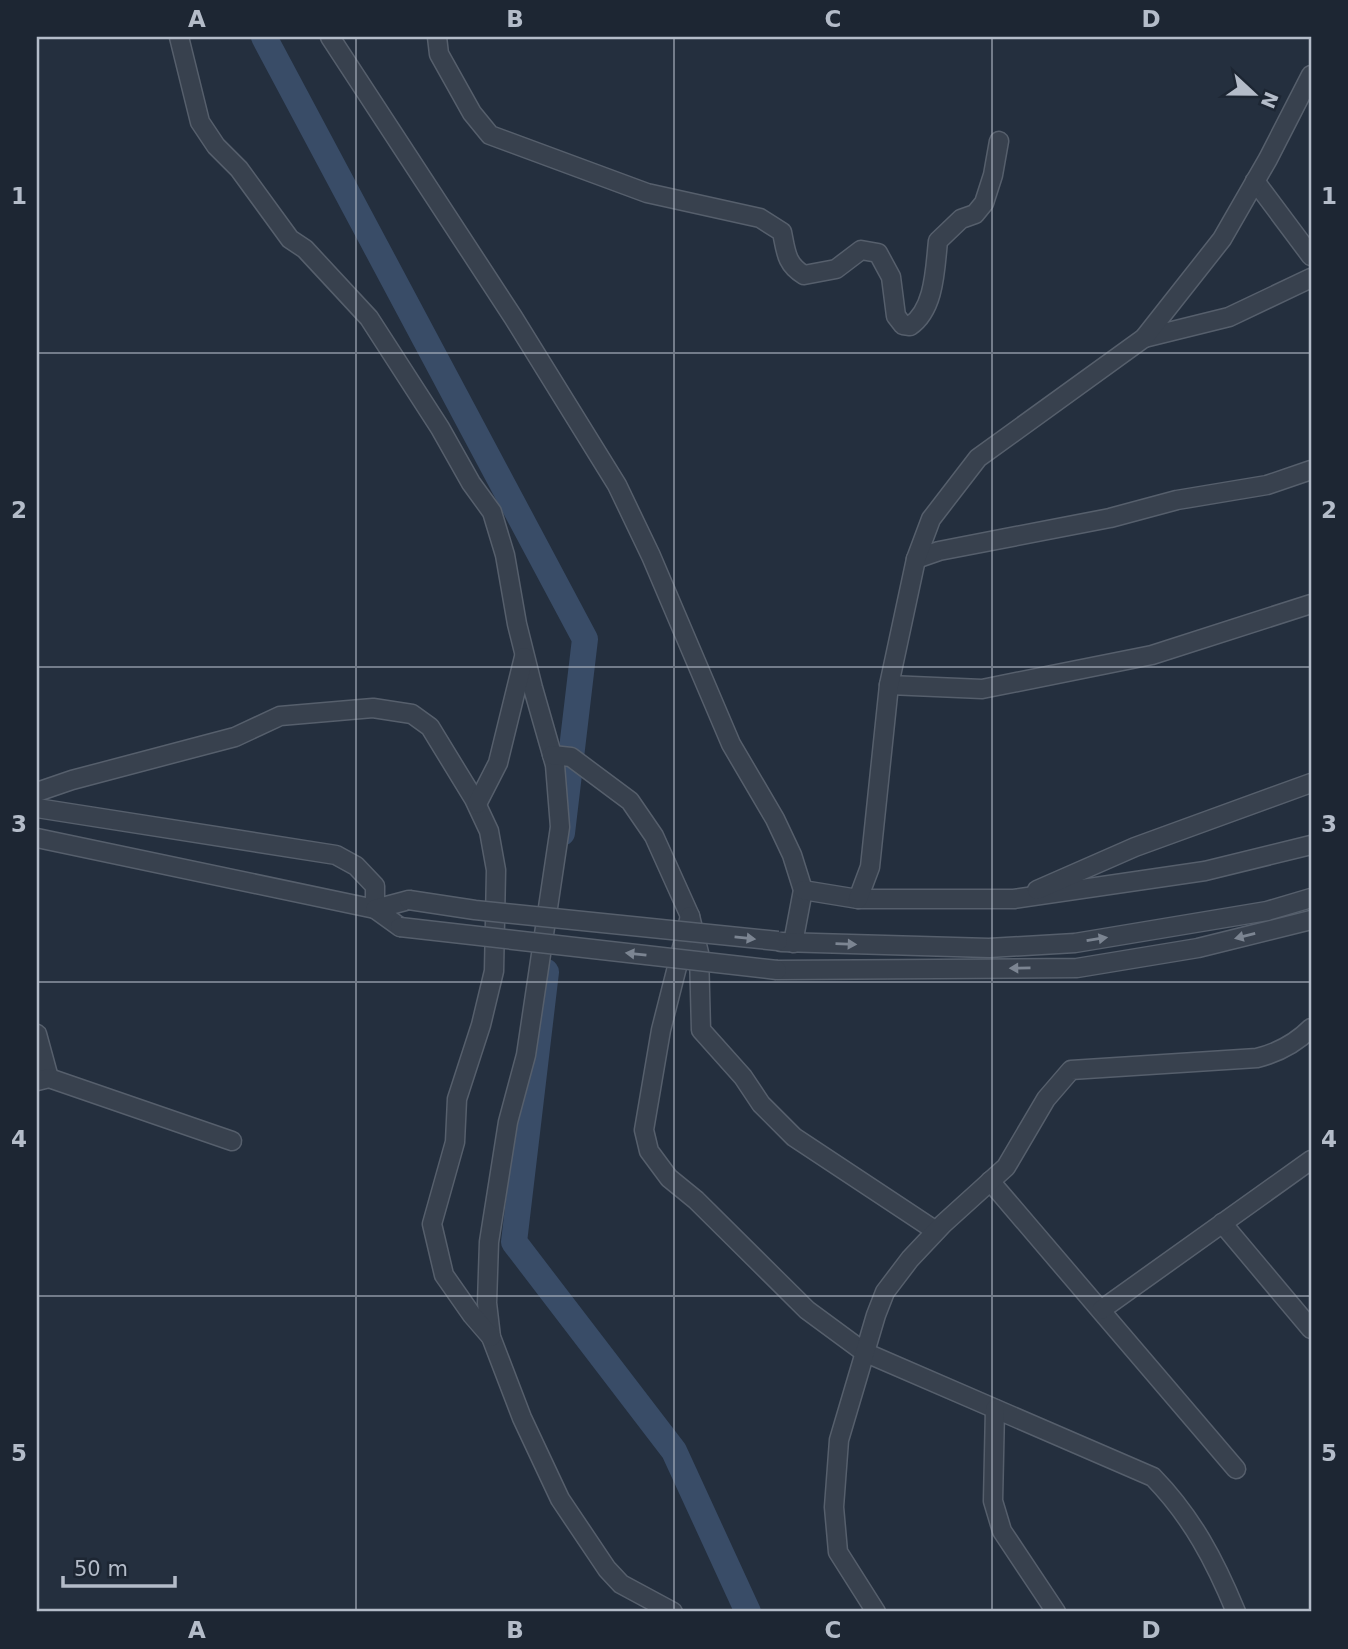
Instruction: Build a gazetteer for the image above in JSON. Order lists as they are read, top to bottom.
{
  "scale_bar": "50 m",
  "north": "right",
  "grid": {
    "columns": [
      "A",
      "B",
      "C",
      "D"
    ],
    "rows": [
      "1",
      "2",
      "3",
      "4",
      "5"
    ]
  }
}
